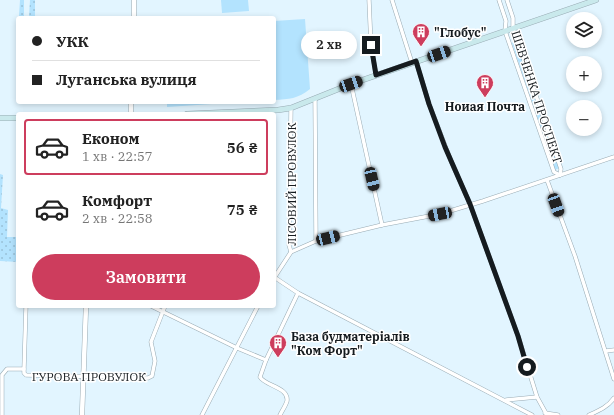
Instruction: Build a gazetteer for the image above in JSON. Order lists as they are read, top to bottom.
{
  "streets": {
    "street": ["ШЕВЧЕНКА ПРОСПЕКТ", "ЛІСОВИЙ ПРОВУЛОК", "ГУРОВА ПРОВУЛОК"]
  },
  "places": {
    "building": ["\"Глобус\"", "Ноиая Почта", "База будматеріалів \"Ком Форт\""]
  },
  "page": {
    "map_buttons": ["+", "−"],
    "banner": ["УКК", "Луганська вулиця"],
    "bubble": "2 хв",
    "list": [
      {
        "name": "Економ",
        "note": "1 хв · 22:57",
        "value": "56 ₴"
      },
      {
        "name": "Комфорт",
        "note": "2 хв · 22:58",
        "value": "75 ₴"
      }
    ],
    "buttons": "Замовити"
  }
}
